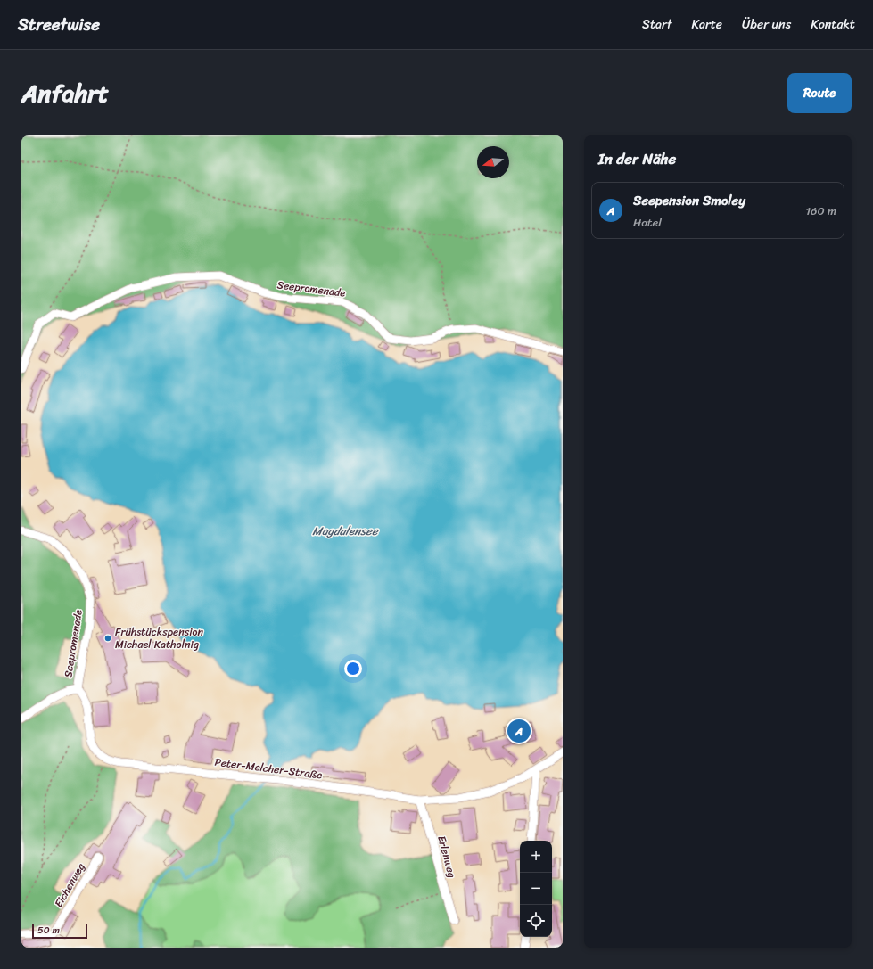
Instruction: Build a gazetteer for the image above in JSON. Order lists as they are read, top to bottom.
{
  "streets": {
    "street": [
      "Seepromenade",
      "Peter-Melcher-Straße",
      "Erlenweg",
      "Eichenweg"
    ]
  },
  "crossings": [
    ["Peter-Melcher-Straße", "Erlenweg"]
  ],
  "water": ["Magdalensee"],
  "places": ["Frühstückspension Michael Katholnig"],
  "scale_bar": "50 m",
  "north": "left",
  "page": {
    "header": "Streetwise",
    "nav": [
      "Start",
      "Karte",
      "Über uns",
      "Kontakt"
    ],
    "title": "Anfahrt",
    "buttons": "Route",
    "heading": "In der Nähe",
    "list": [
      {
        "mark": "A",
        "name": "Seepension Smoley",
        "note": "Hotel",
        "value": "160 m"
      }
    ],
    "pins": "A",
    "map_buttons": ["+", "−"],
    "scale": "50 m"
  }
}
